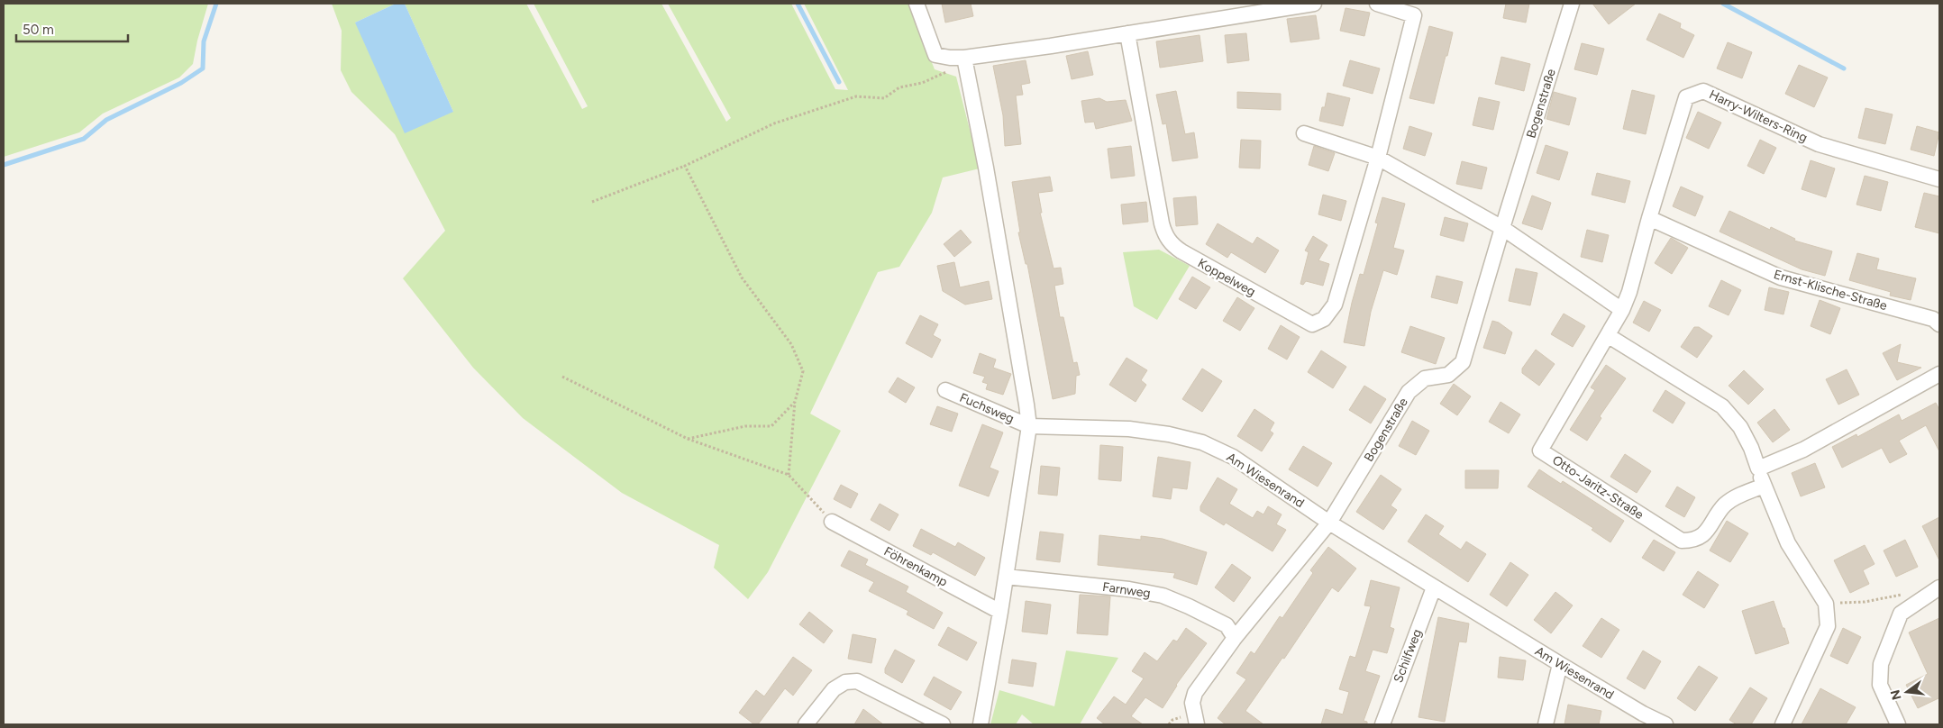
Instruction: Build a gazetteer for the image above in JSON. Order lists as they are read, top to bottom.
{
  "streets": {
    "street": [
      "Bogenstraße",
      "Harry-Wilters-Ring",
      "Koppelweg",
      "Ernst-Klische-Straße",
      "Fuchsweg",
      "Am Wiesenrand",
      "Otto-Jaritz-Straße",
      "Föhrenkamp",
      "Farnweg",
      "Schilfweg"
    ]
  },
  "crossings": [
    ["Bogenstraße", "Am Wiesenrand"],
    ["Bogenstraße", "Farnweg"],
    ["Harry-Wilters-Ring", "Ernst-Klische-Straße"],
    ["Harry-Wilters-Ring", "Otto-Jaritz-Straße"],
    ["Fuchsweg", "Am Wiesenrand"],
    ["Am Wiesenrand", "Schilfweg"]
  ],
  "scale_bar": "50 m",
  "north": "left"
}
